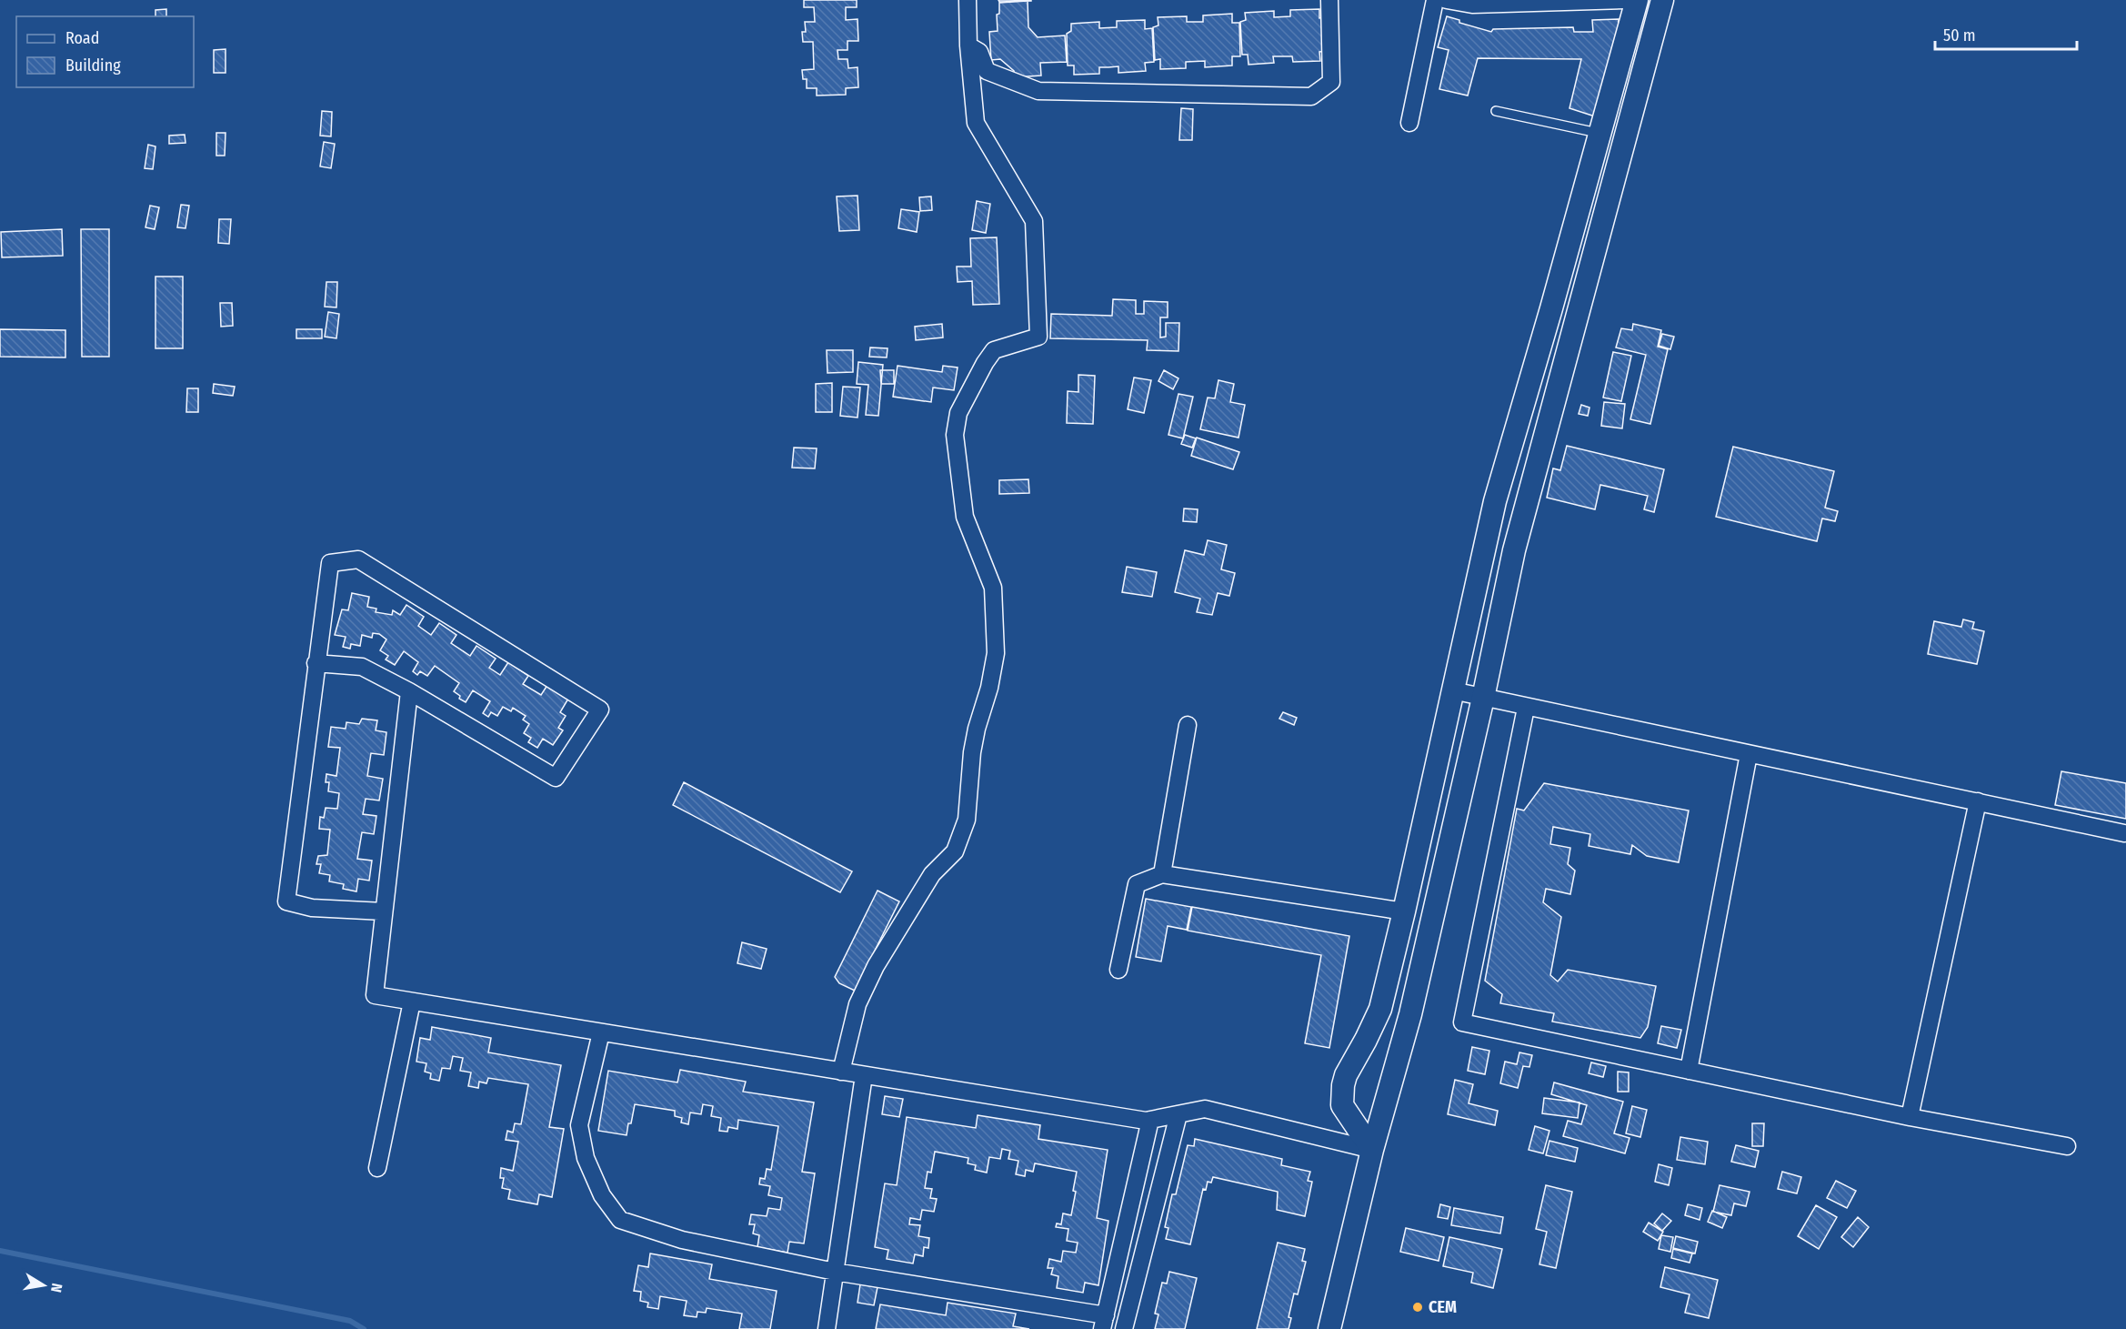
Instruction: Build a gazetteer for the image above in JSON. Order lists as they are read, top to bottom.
{
  "places": ["CEM"],
  "legend": ["Road", "Building"],
  "scale_bar": "50 m",
  "north": "right"
}
